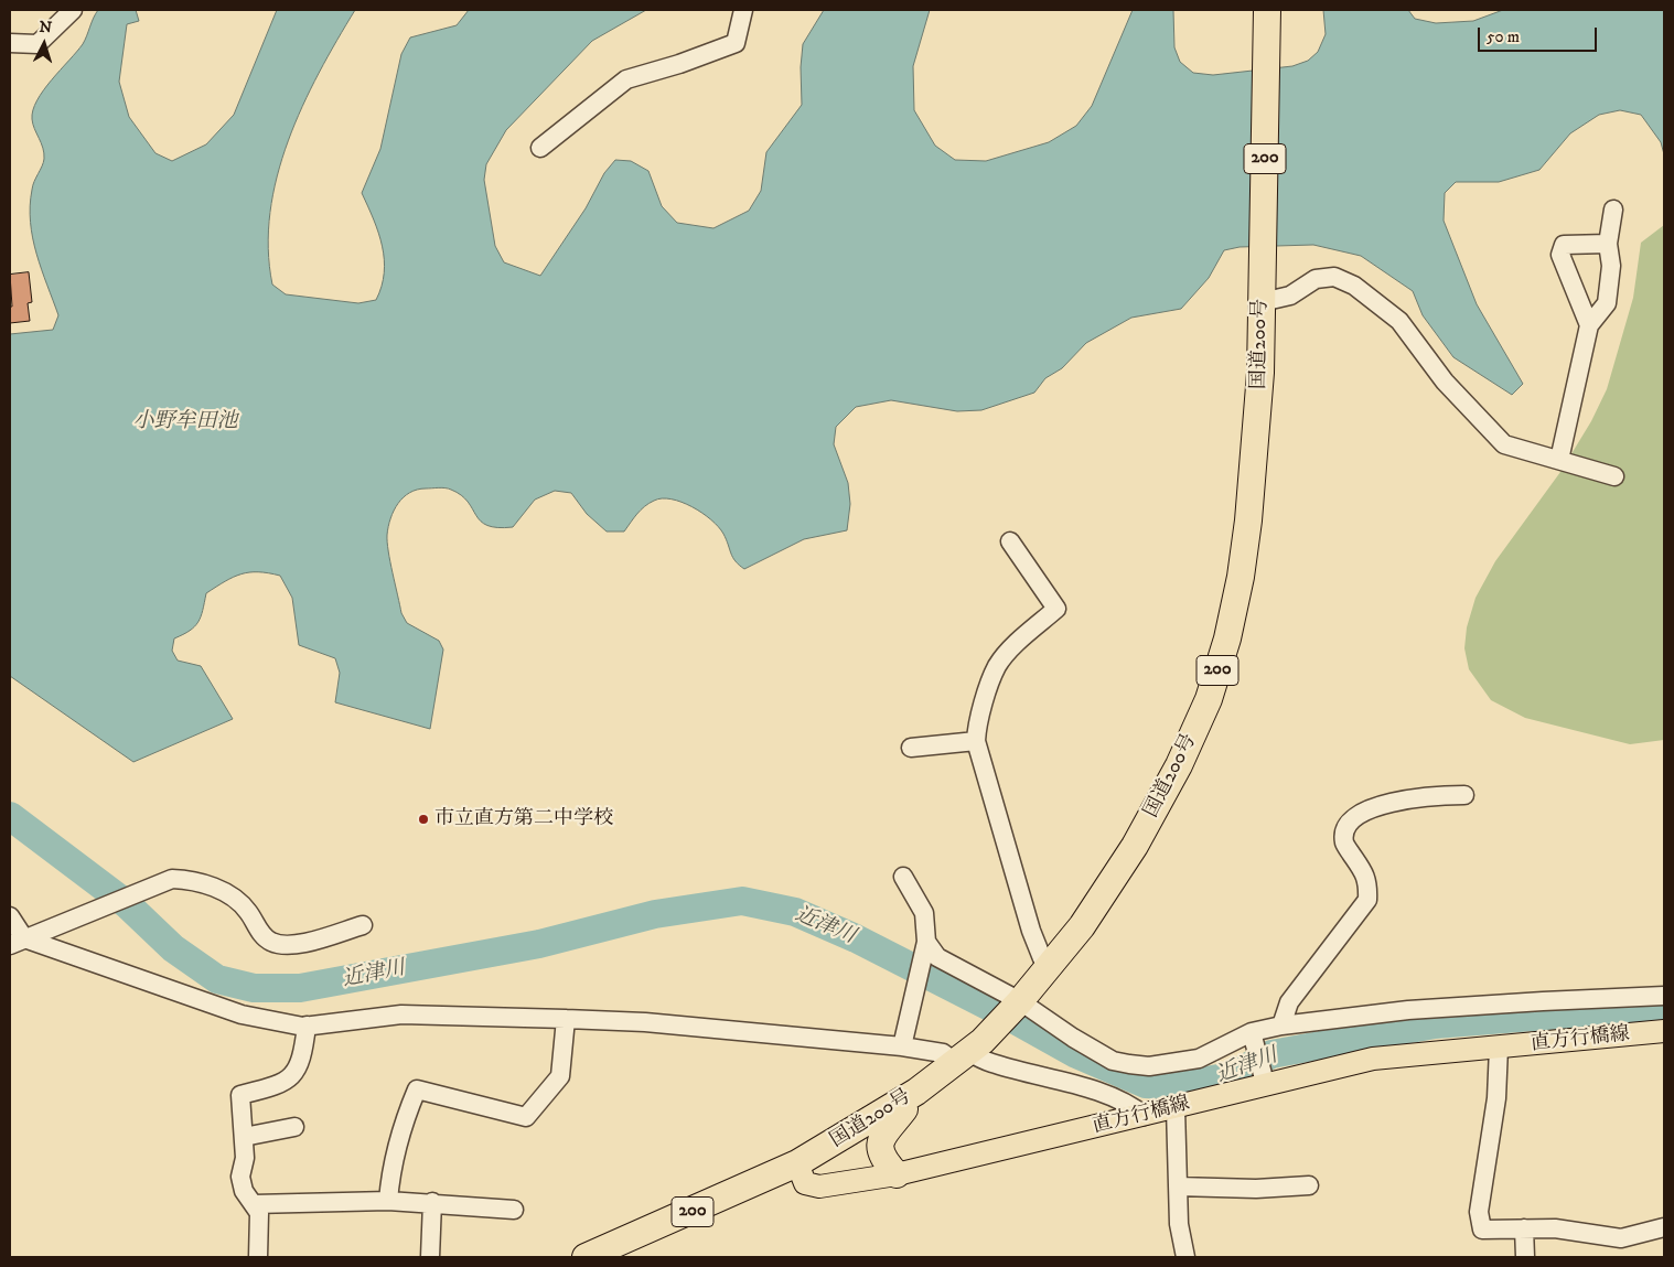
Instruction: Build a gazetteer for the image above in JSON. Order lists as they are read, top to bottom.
{
  "streets": {
    "highway": ["200", "国道200号"],
    "main road": ["直方行橋線"]
  },
  "crossings": [
    ["国道200号", "直方行橋線"]
  ],
  "water": ["小野牟田池", "近津川"],
  "places": ["市立直方第二中学校"],
  "scale_bar": "50 m",
  "north": "top"
}
